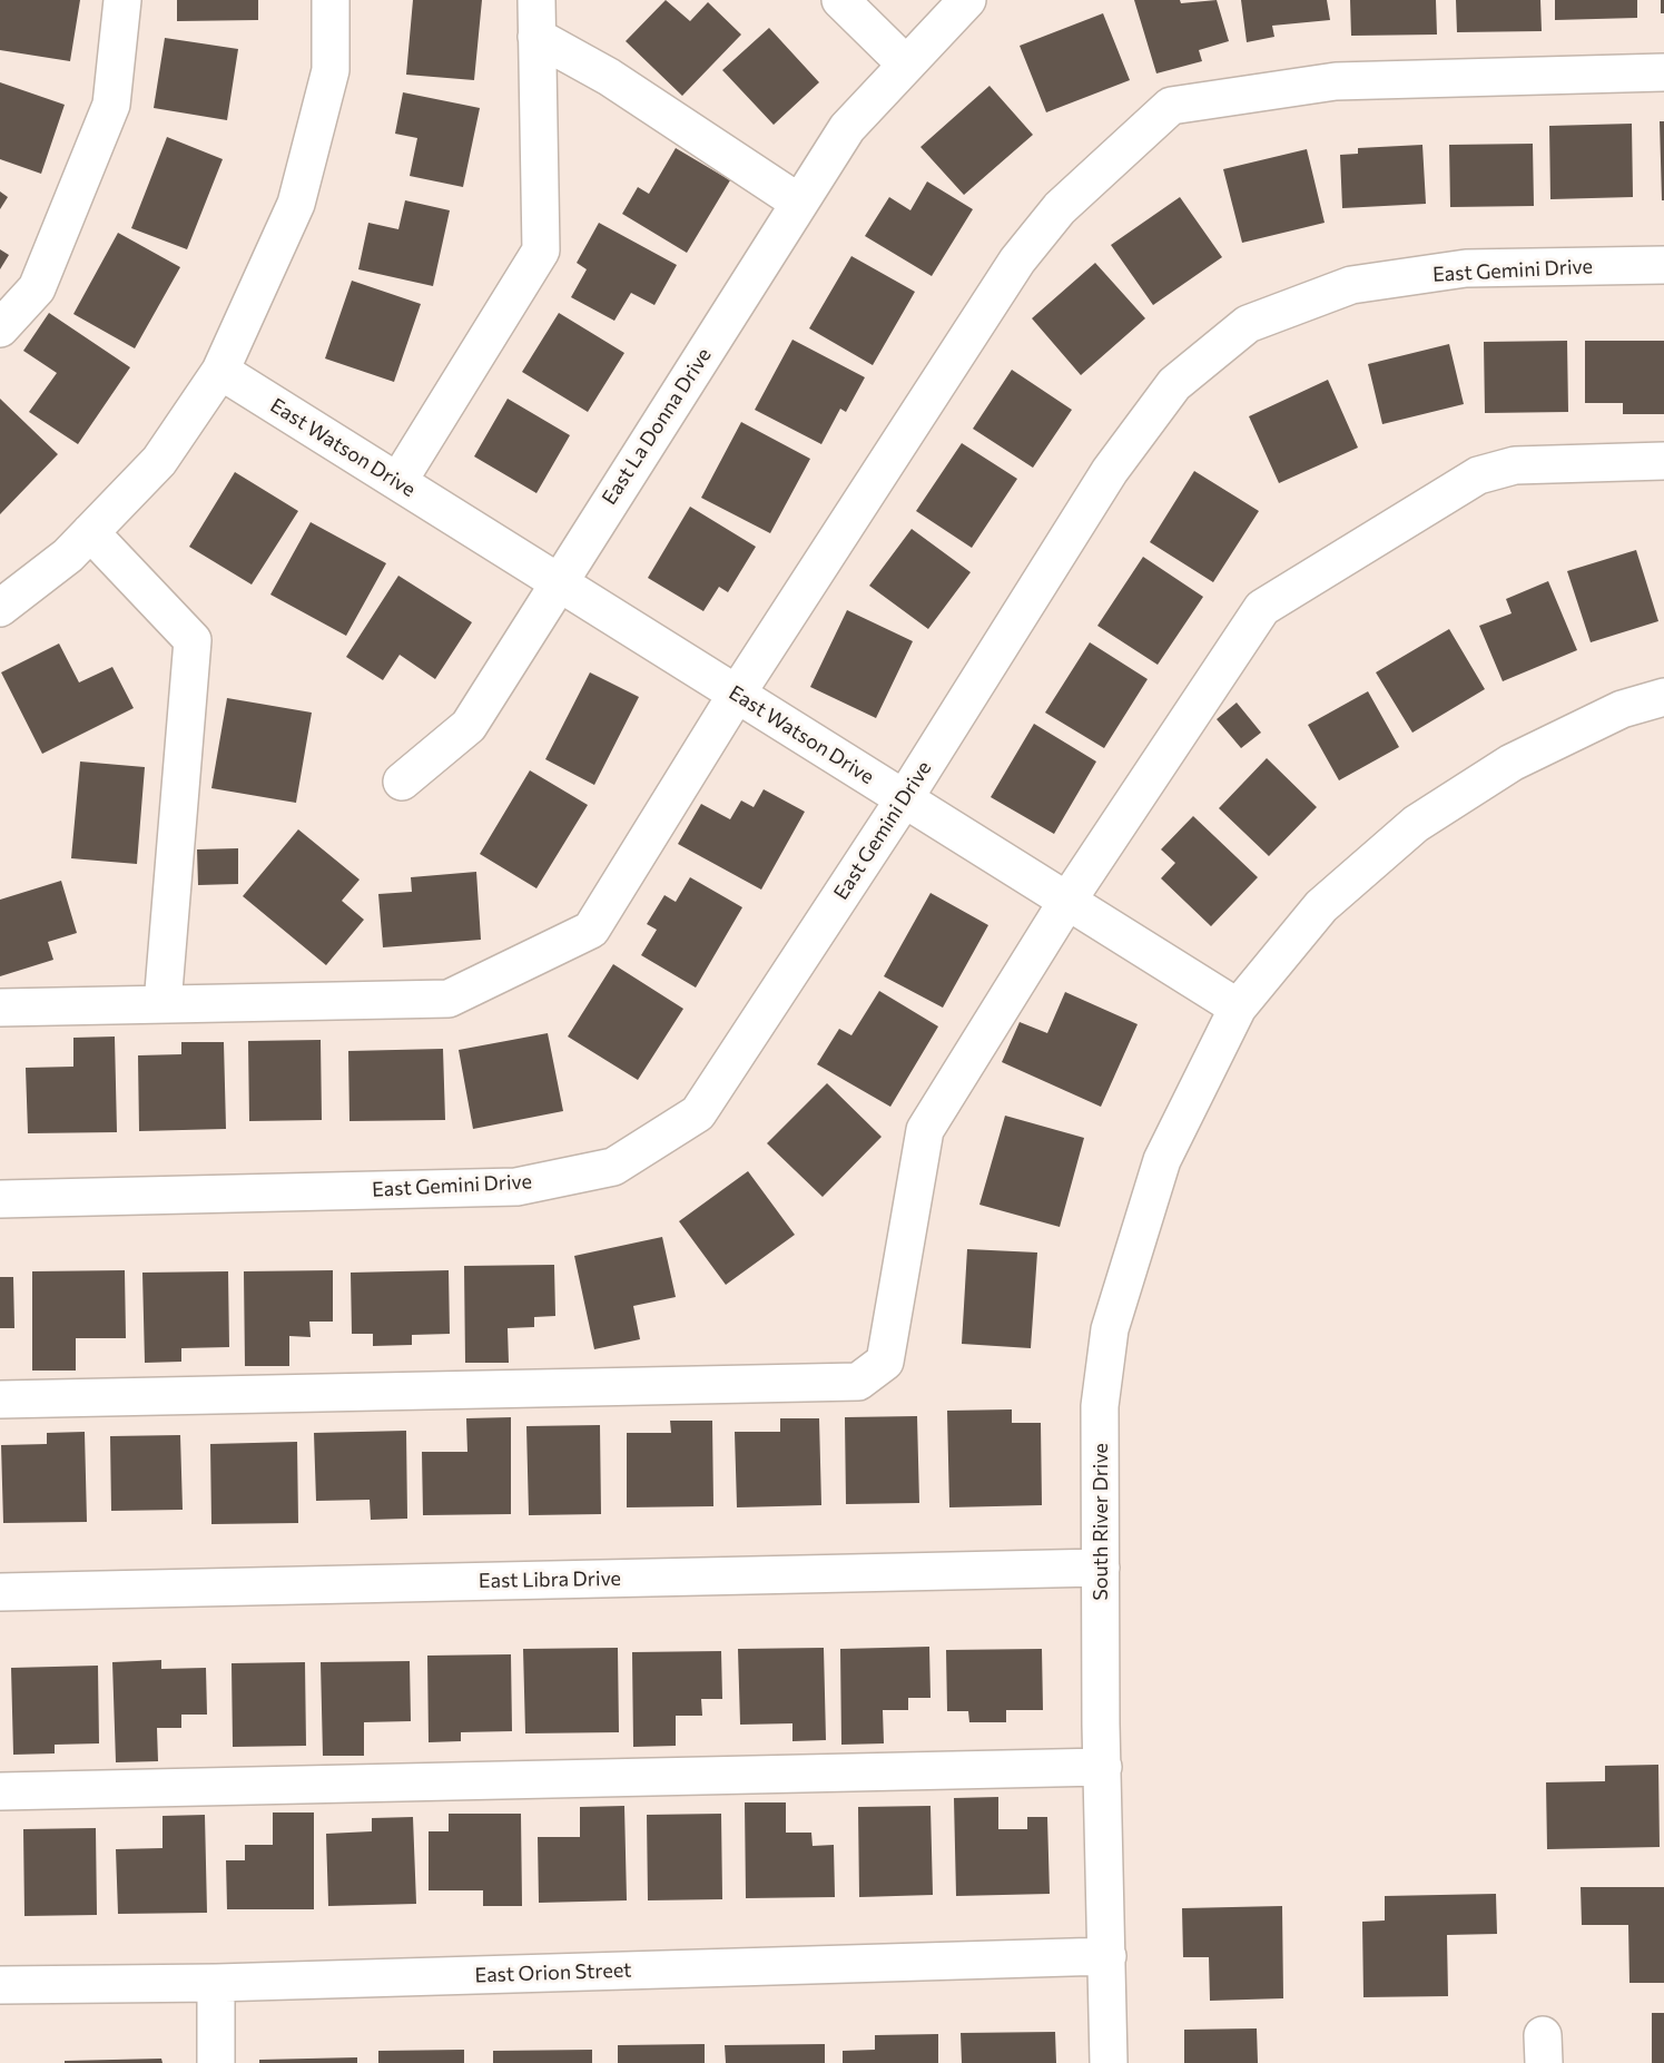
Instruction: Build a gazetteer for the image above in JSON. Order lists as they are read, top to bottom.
{
  "streets": {
    "street": [
      "East Gemini Drive",
      "East La Donna Drive",
      "East Watson Drive",
      "South River Drive",
      "East Libra Drive",
      "East Orion Street"
    ]
  },
  "crossings": [
    ["East Gemini Drive", "East Watson Drive"],
    ["East La Donna Drive", "East Watson Drive"],
    ["East Watson Drive", "South River Drive"],
    ["South River Drive", "East Libra Drive"],
    ["South River Drive", "East Orion Street"]
  ]
}
